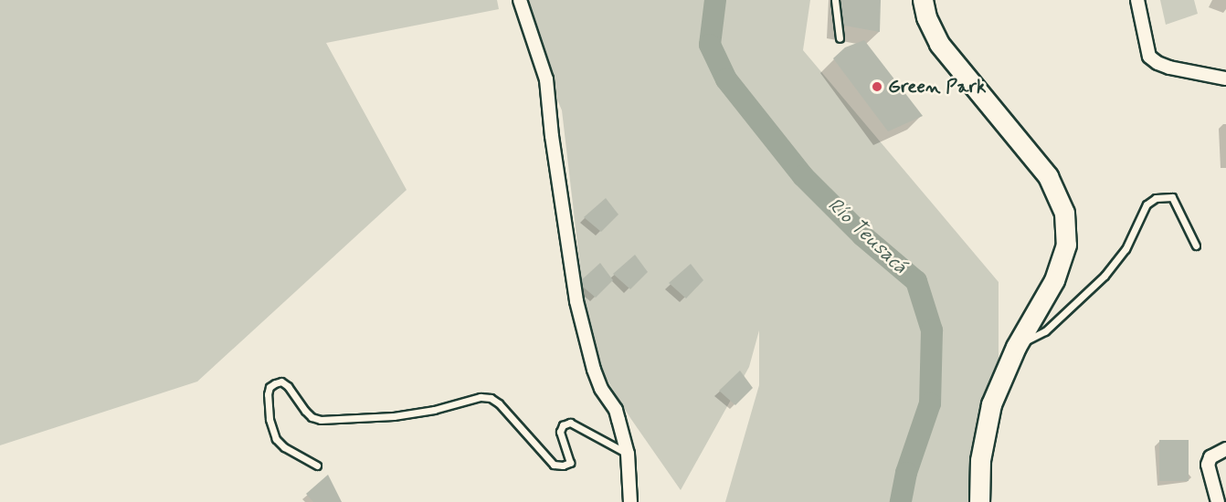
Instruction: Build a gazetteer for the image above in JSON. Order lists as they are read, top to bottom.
{
  "water": ["Río Teusacá"],
  "places": ["Green Park"]
}
